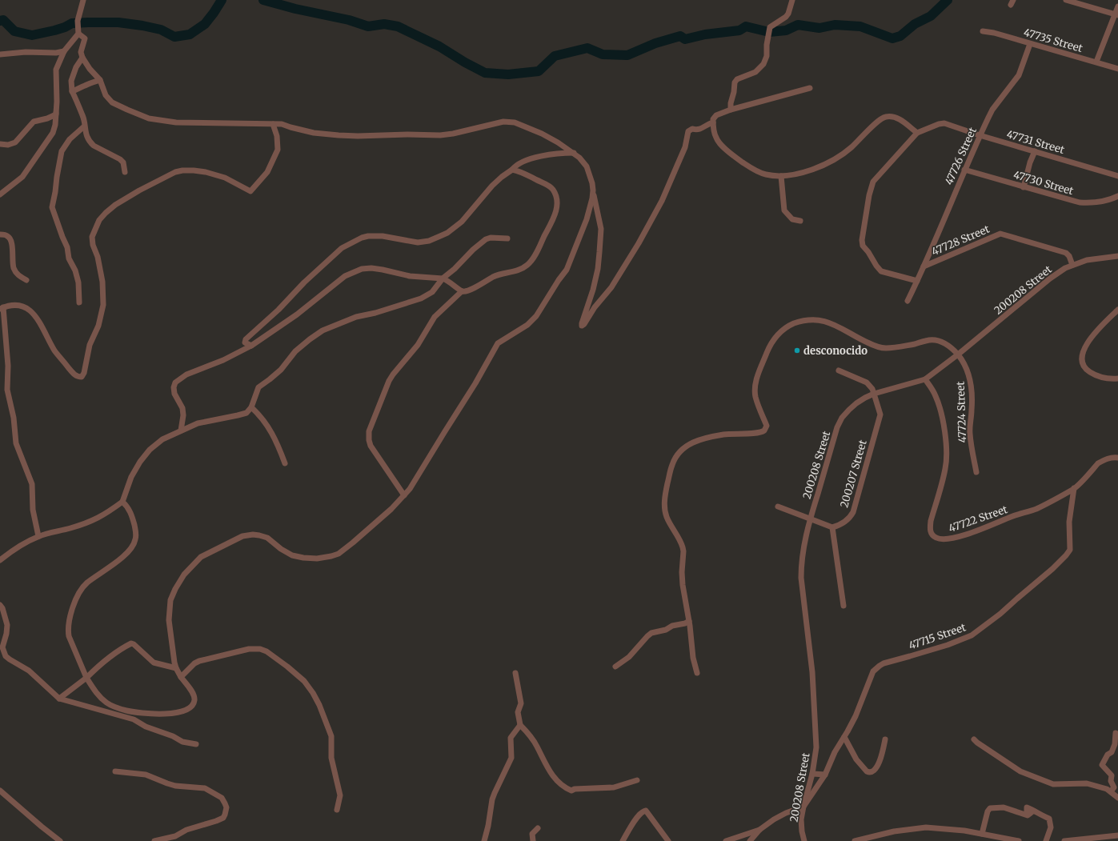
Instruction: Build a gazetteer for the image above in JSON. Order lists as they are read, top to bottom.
{
  "streets": {
    "street": [
      "47735 Street",
      "47731 Street",
      "47726 Street",
      "47730 Street",
      "47728 Street",
      "200208 Street",
      "47724 Street",
      "200207 Street",
      "47722 Street",
      "47715 Street"
    ]
  },
  "crossings": [
    ["47735 Street", "47726 Street"],
    ["47731 Street", "47726 Street"],
    ["47726 Street", "47730 Street"],
    ["47726 Street", "47728 Street"],
    ["47728 Street", "200208 Street"],
    ["200208 Street", "47724 Street"],
    ["200208 Street", "200207 Street"],
    ["200208 Street", "47722 Street"],
    ["200208 Street", "47715 Street"],
    ["47722 Street", "47715 Street"]
  ],
  "places": ["desconocido"]
}
